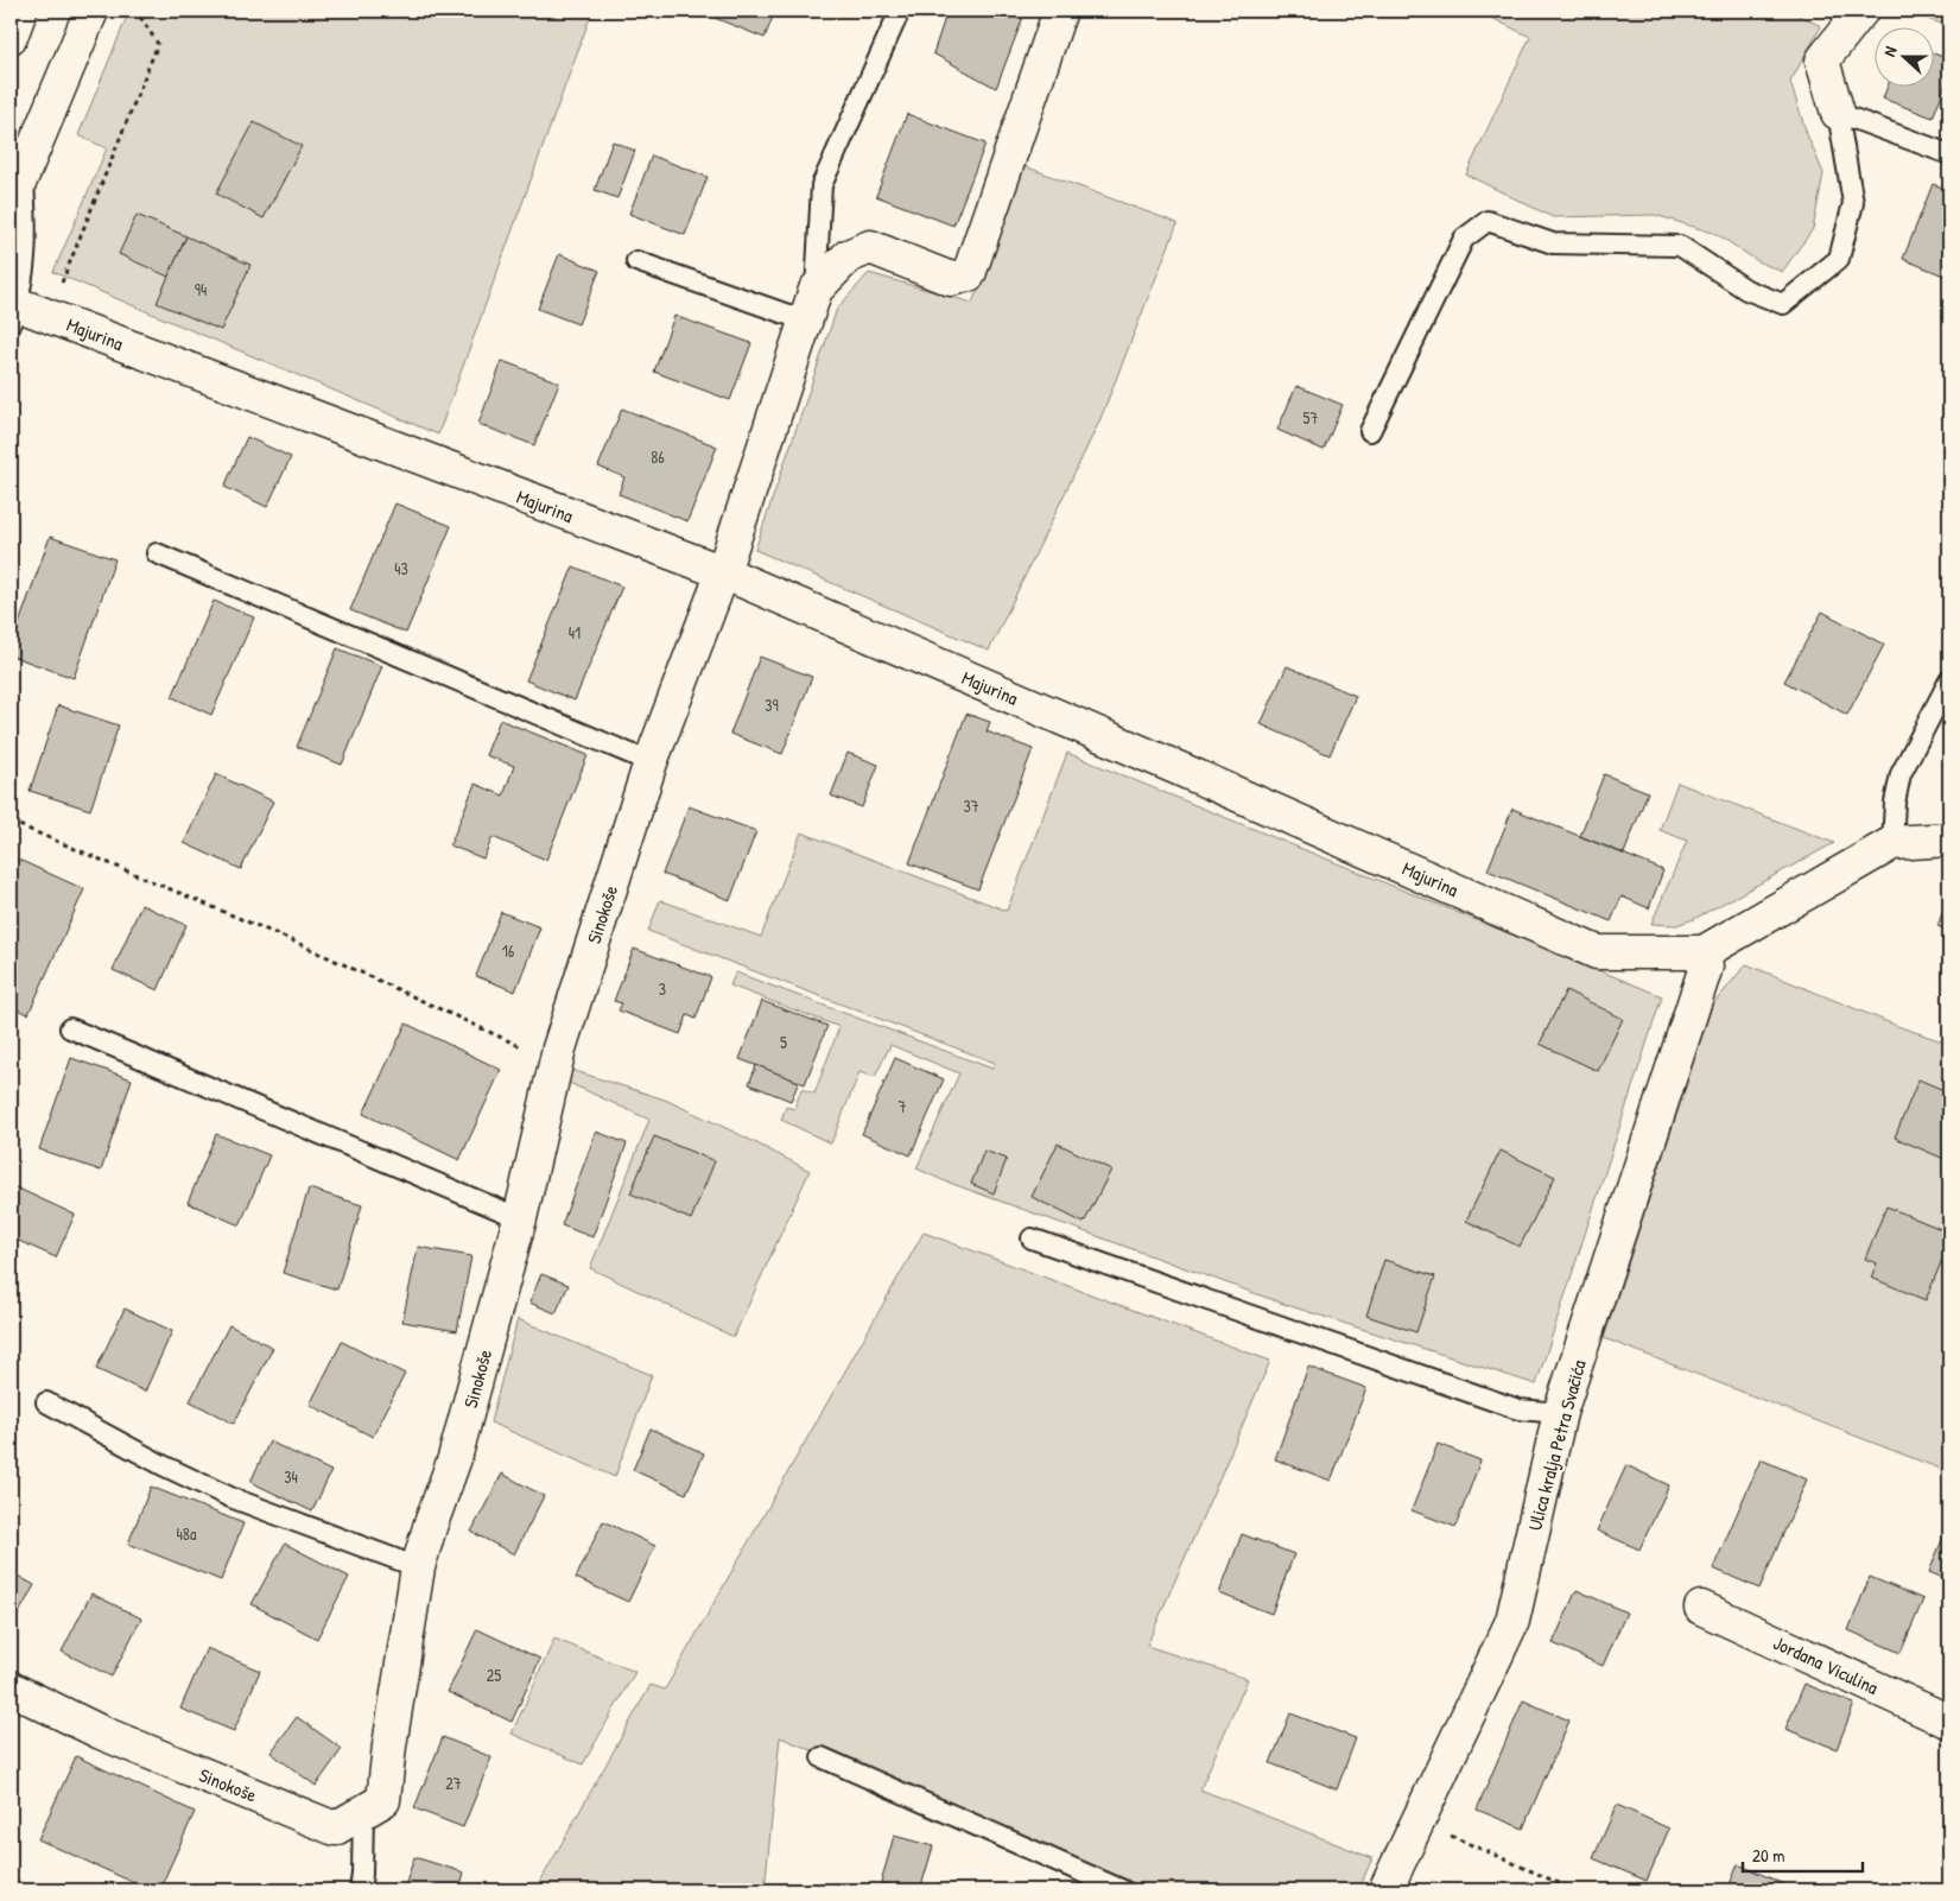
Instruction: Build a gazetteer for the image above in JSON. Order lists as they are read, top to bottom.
{
  "streets": {
    "street": [
      "Majurina",
      "Sinokoše",
      "Ulica kralja Petra Svačića",
      "Jordana Viculina"
    ]
  },
  "crossings": [
    ["Majurina", "Sinokoše"],
    ["Majurina", "Ulica kralja Petra Svačića"]
  ],
  "house_numbers": [
    "94",
    "57",
    "86",
    "43",
    "41",
    "39",
    "37",
    "16",
    "3",
    "5",
    "7",
    "34",
    "48a",
    "25",
    "27"
  ],
  "scale_bar": "20 m",
  "north": "left"
}
